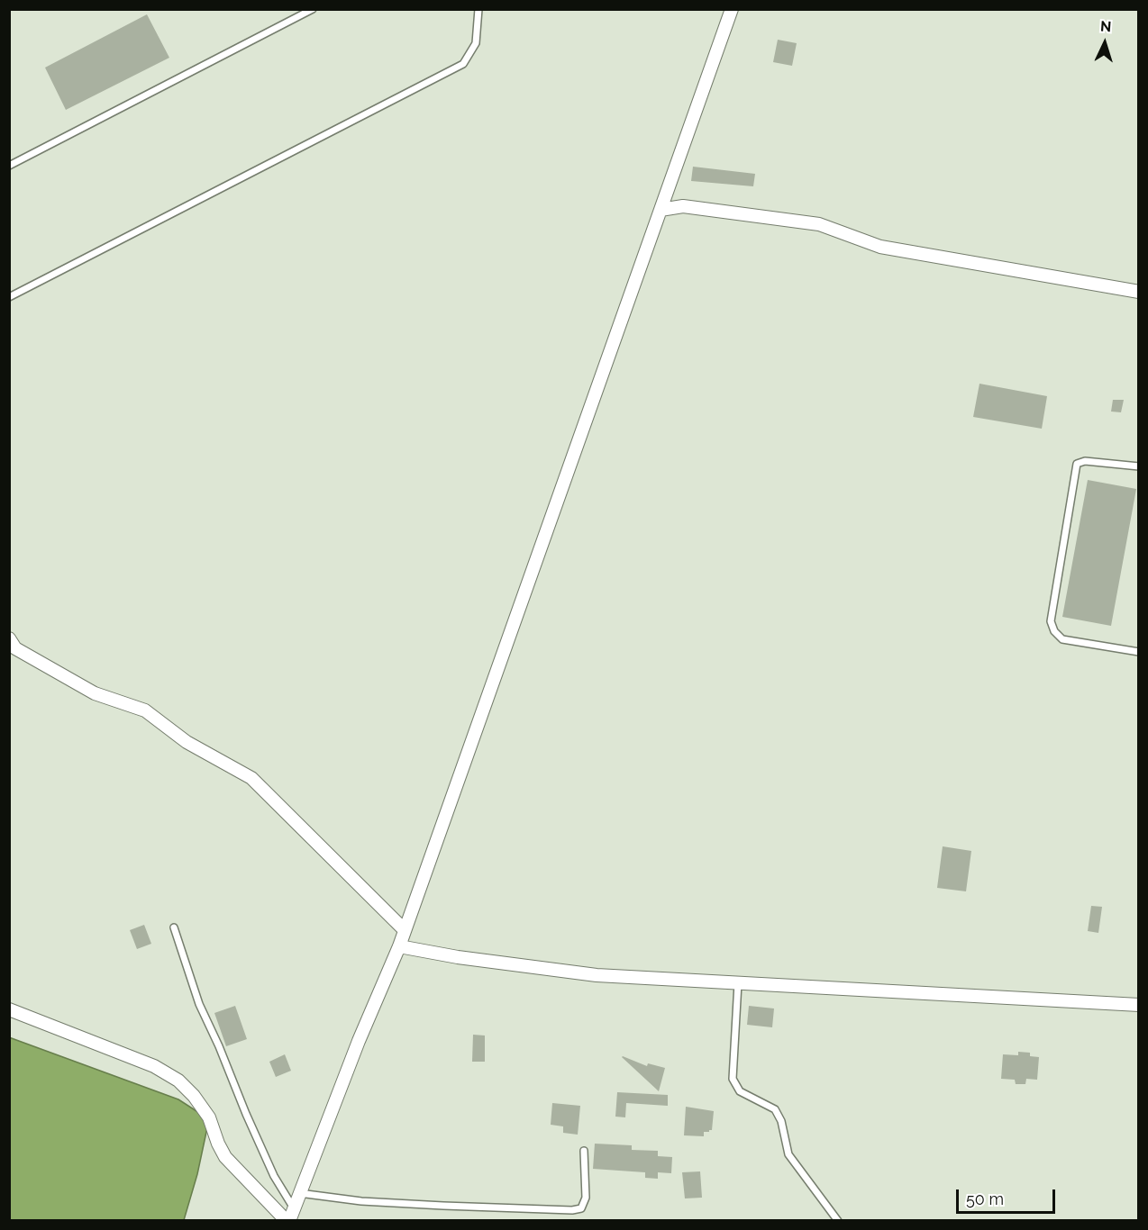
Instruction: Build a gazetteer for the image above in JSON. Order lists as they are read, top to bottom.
{
  "scale_bar": "50 m",
  "north": "top"
}
